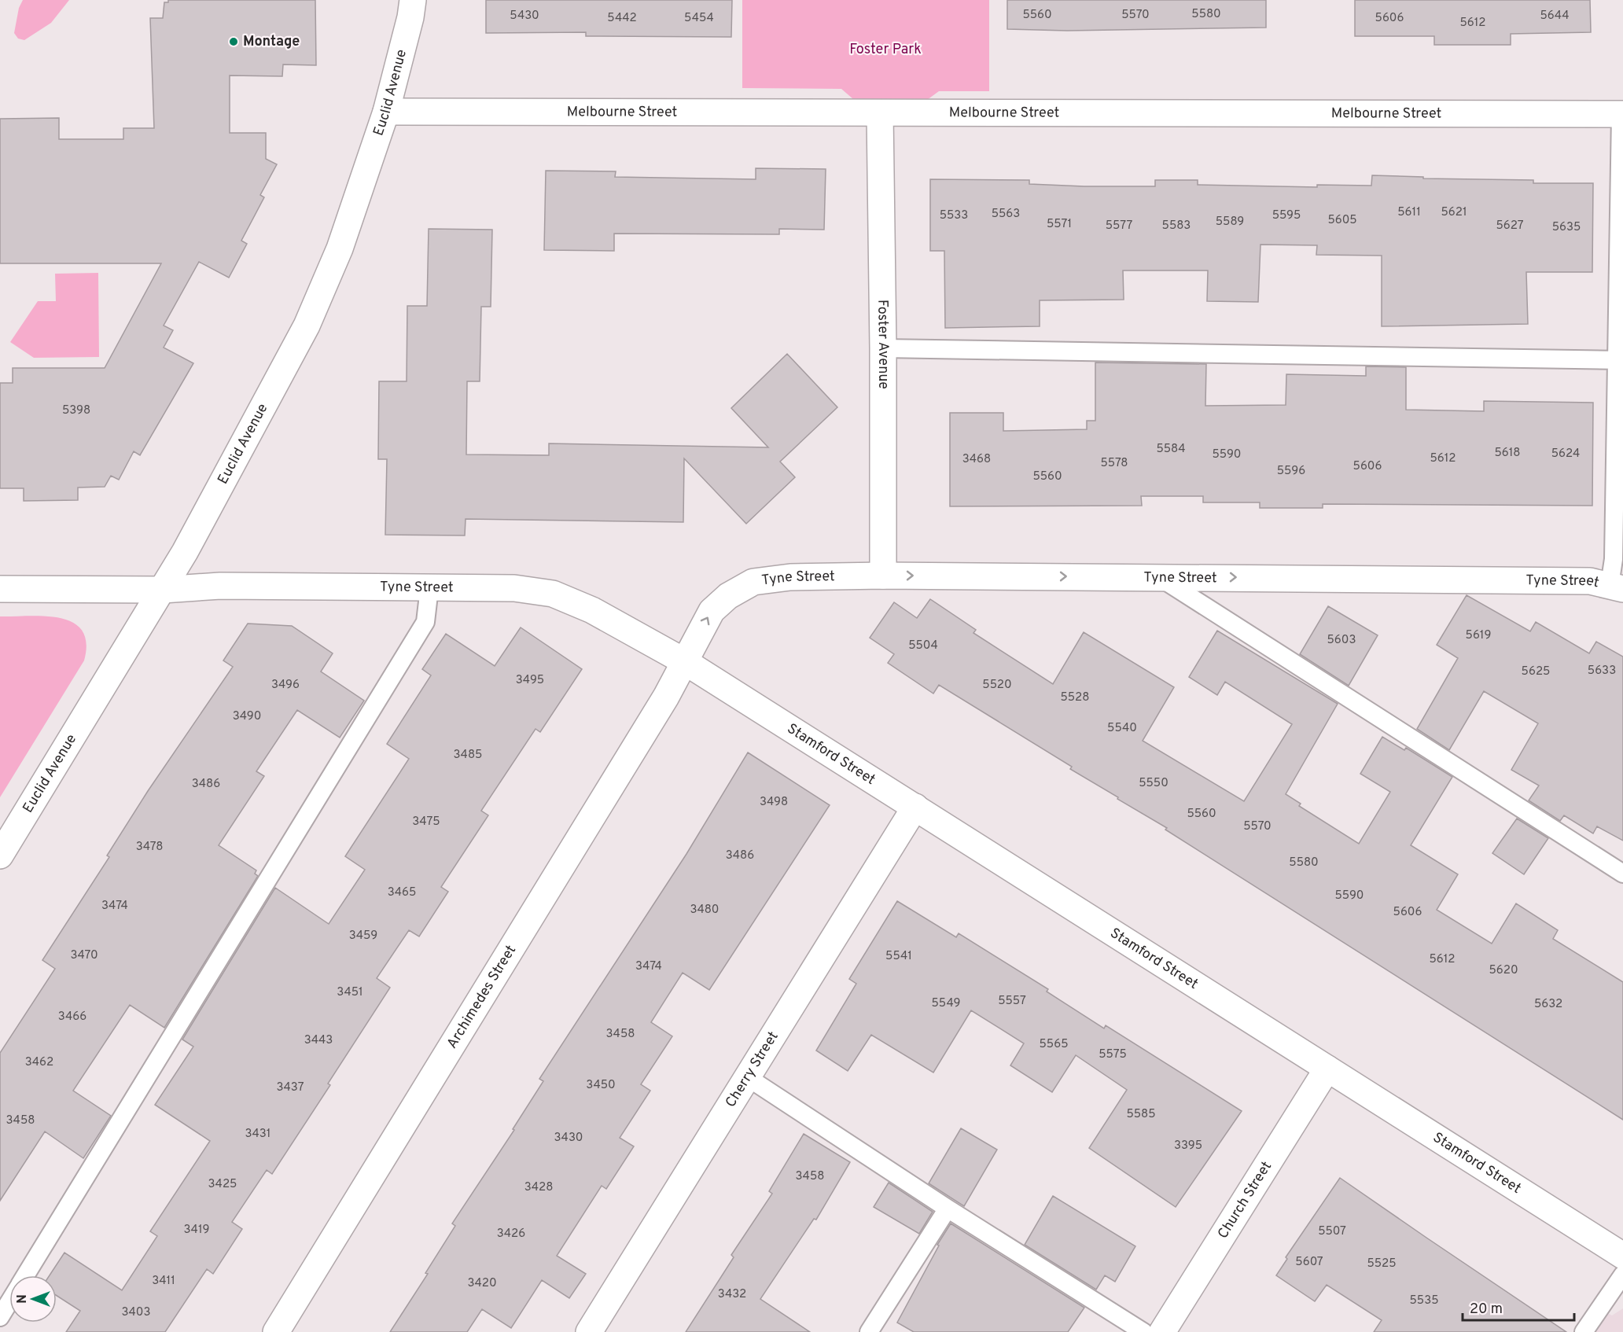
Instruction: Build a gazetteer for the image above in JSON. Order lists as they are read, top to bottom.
{
  "streets": {
    "street": [
      "Euclid Avenue",
      "Melbourne Street",
      "Foster Avenue",
      "Tyne Street",
      "Stamford Street",
      "Archimedes Street",
      "Cherry Street",
      "Church Street"
    ]
  },
  "crossings": [
    ["Euclid Avenue", "Melbourne Street"],
    ["Euclid Avenue", "Tyne Street"],
    ["Melbourne Street", "Foster Avenue"],
    ["Foster Avenue", "Tyne Street"],
    ["Tyne Street", "Stamford Street"],
    ["Tyne Street", "Archimedes Street"],
    ["Stamford Street", "Archimedes Street"],
    ["Stamford Street", "Cherry Street"],
    ["Stamford Street", "Church Street"]
  ],
  "one_way": ["Tyne Street"],
  "parks": ["Foster Park"],
  "places": ["Montage"],
  "house_numbers": [
    "5580",
    "5560",
    "5570",
    "5430",
    "5644",
    "5442",
    "5454",
    "5606",
    "5612",
    "5611",
    "5621",
    "5563",
    "5533",
    "5595",
    "5605",
    "5589",
    "5571",
    "5577",
    "5583",
    "5627",
    "5635",
    "5398",
    "5584",
    "5618",
    "5624",
    "5590",
    "5612",
    "3468",
    "5578",
    "5606",
    "5596",
    "5560",
    "5619",
    "5603",
    "5504",
    "5633",
    "5625",
    "3495",
    "3496",
    "5520",
    "5528",
    "3490",
    "5540",
    "3485",
    "5550",
    "3486",
    "3498",
    "5560",
    "3475",
    "5570",
    "3478",
    "3486",
    "5580",
    "3465",
    "5590",
    "3474",
    "3480",
    "5606",
    "3459",
    "3470",
    "5541",
    "5612",
    "3474",
    "5620",
    "3451",
    "5557",
    "5549",
    "5632",
    "3466",
    "3458",
    "3443",
    "5565",
    "5575",
    "3462",
    "3450",
    "3437",
    "5585",
    "3458",
    "3431",
    "3430",
    "3395",
    "3458",
    "3425",
    "3428",
    "3419",
    "5507",
    "3426",
    "5607",
    "5525",
    "3411",
    "3420",
    "3432",
    "5535",
    "3403"
  ],
  "scale_bar": "20 m",
  "north": "left"
}
